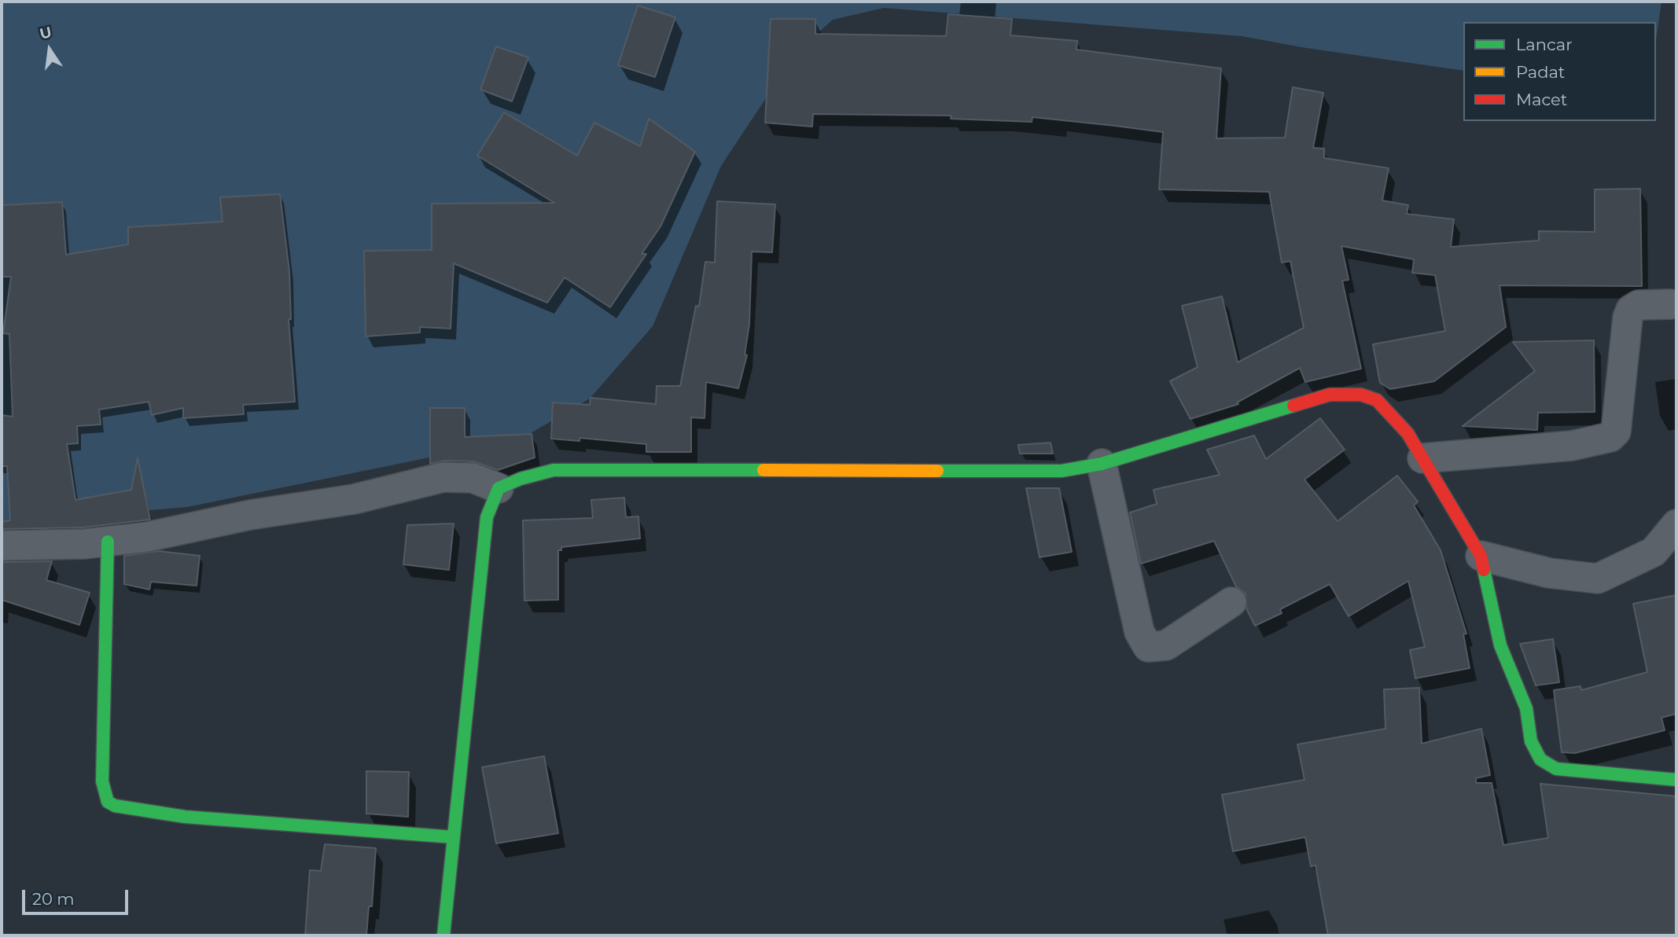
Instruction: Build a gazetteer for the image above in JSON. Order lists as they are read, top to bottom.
{
  "legend": ["Lancar", "Padat", "Macet"],
  "scale_bar": "20 m",
  "north": "top"
}
